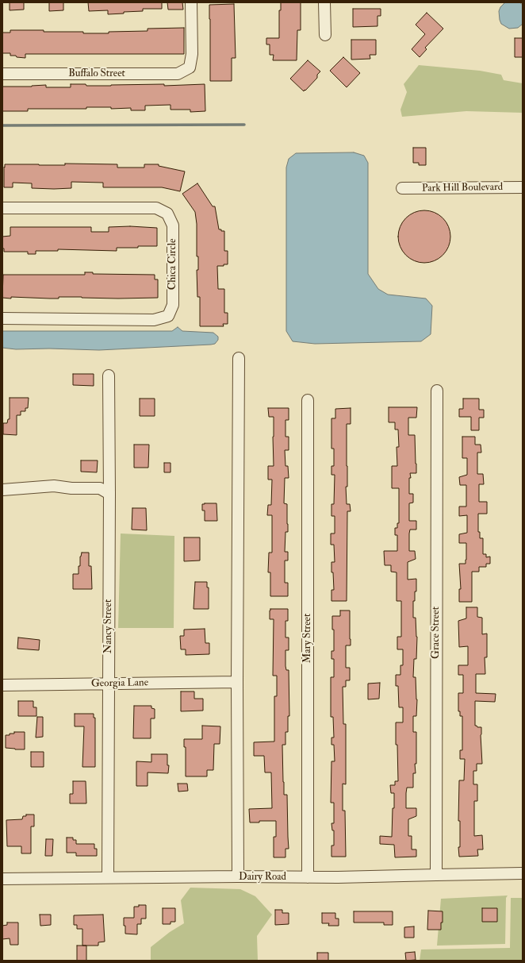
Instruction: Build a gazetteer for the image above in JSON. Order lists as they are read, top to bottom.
{
  "streets": {
    "street": [
      "Buffalo Street",
      "Park Hill Boulevard",
      "Chica Circle",
      "Nancy Street",
      "Grace Street",
      "Mary Street",
      "Georgia Lane",
      "Dairy Road"
    ]
  },
  "crossings": [
    ["Nancy Street", "Georgia Lane"],
    ["Nancy Street", "Dairy Road"],
    ["Grace Street", "Dairy Road"],
    ["Mary Street", "Dairy Road"]
  ]
}
